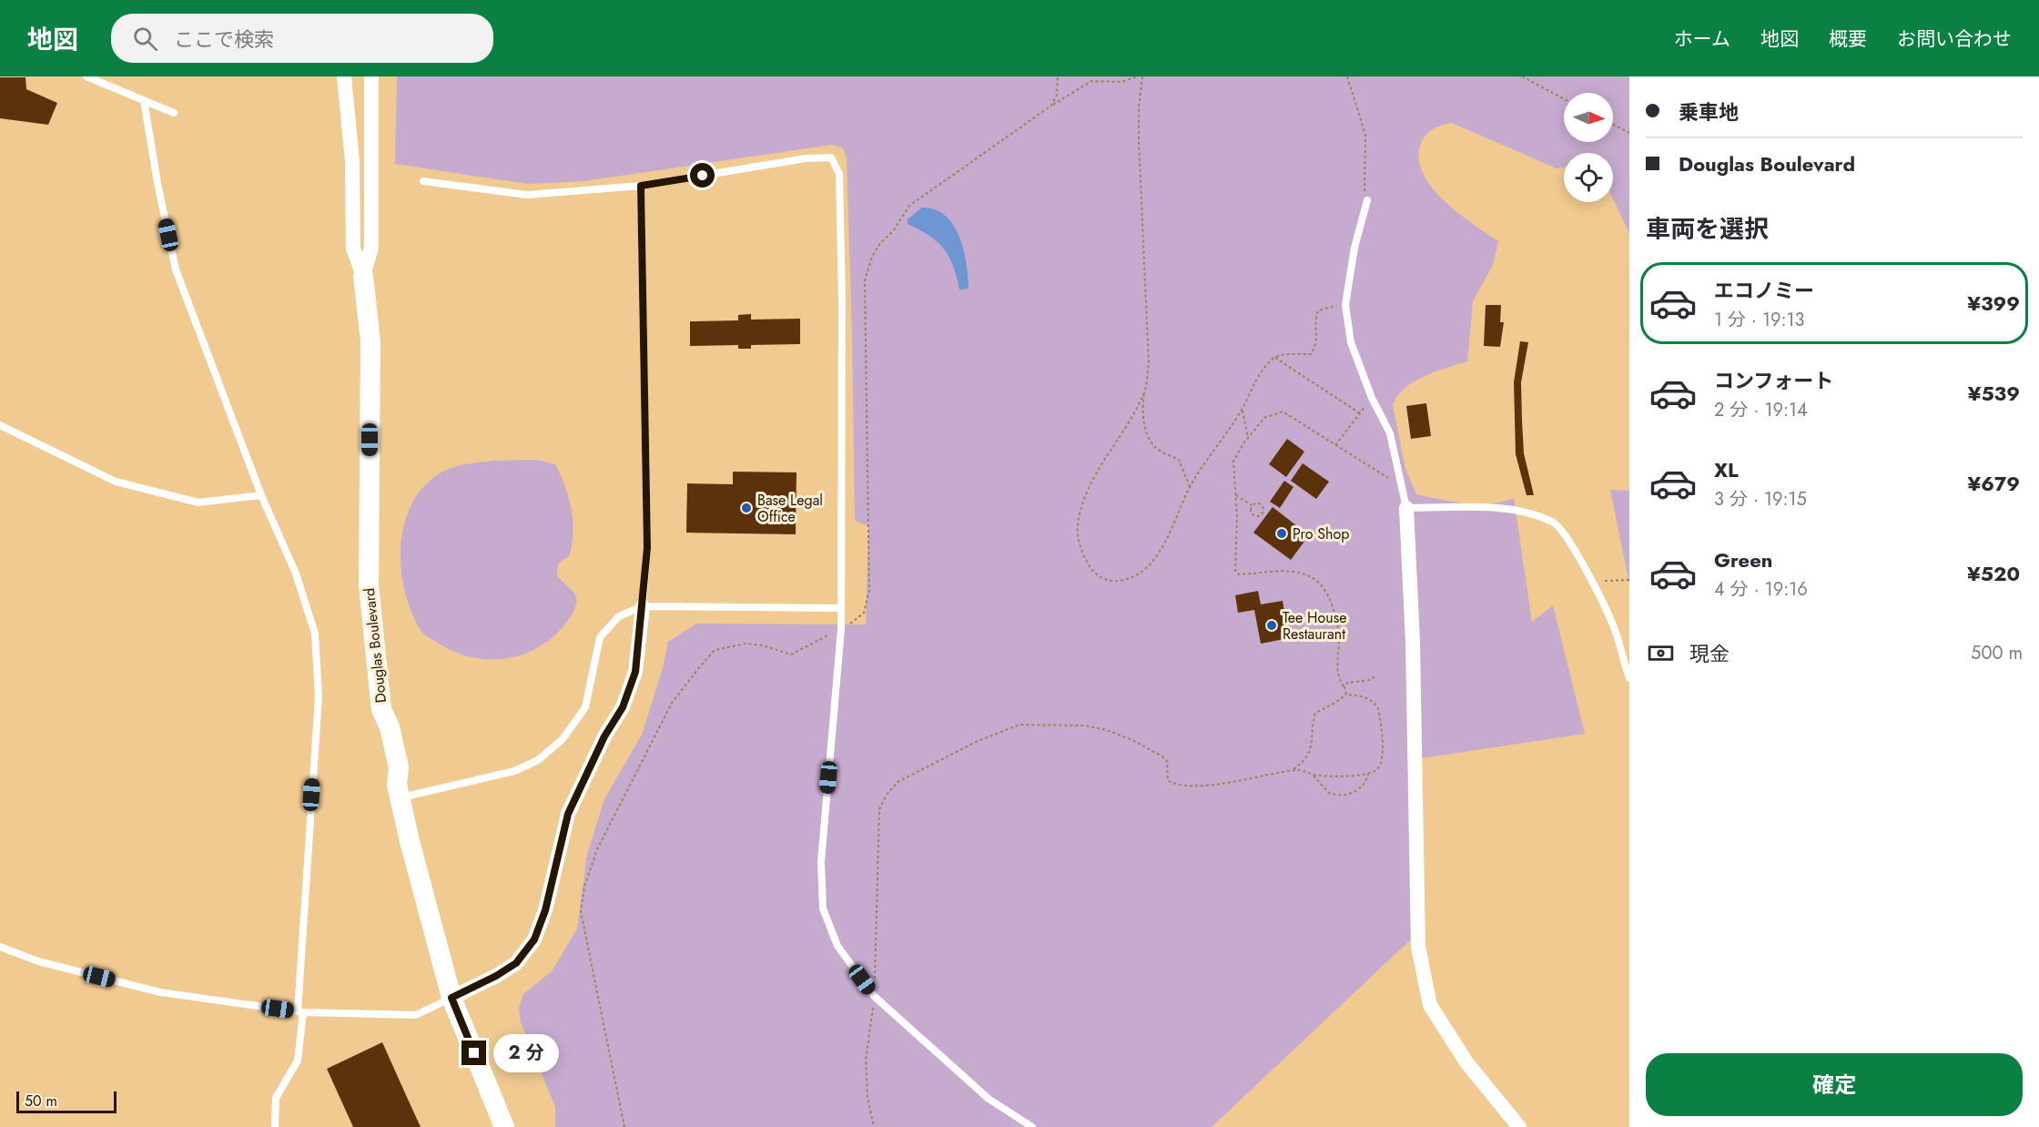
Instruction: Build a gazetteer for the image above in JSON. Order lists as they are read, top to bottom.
{
  "streets": {
    "street": ["Douglas Boulevard"]
  },
  "places": ["Base Legal Office", "Pro Shop", "Tee House Restaurant"],
  "scale_bar": "50 m",
  "north": "right",
  "page": {
    "header": "地図",
    "search": "ここで検索",
    "nav": [
      "ホーム",
      "地図",
      "概要",
      "お問い合わせ"
    ],
    "banner": ["乗車地", "Douglas Boulevard"],
    "heading": "車両を選択",
    "list": [
      {
        "name": "エコノミー",
        "note": "1 分 · 19:13",
        "value": "¥399"
      },
      {
        "name": "コンフォート",
        "note": "2 分 · 19:14",
        "value": "¥539"
      },
      {
        "name": "XL",
        "note": "3 分 · 19:15",
        "value": "¥679"
      },
      {
        "name": "Green",
        "note": "4 分 · 19:16",
        "value": "¥520"
      }
    ],
    "pay": ["現金", "500 m"],
    "bubble": "2 分",
    "buttons": "確定",
    "scale": "50 m"
  }
}
